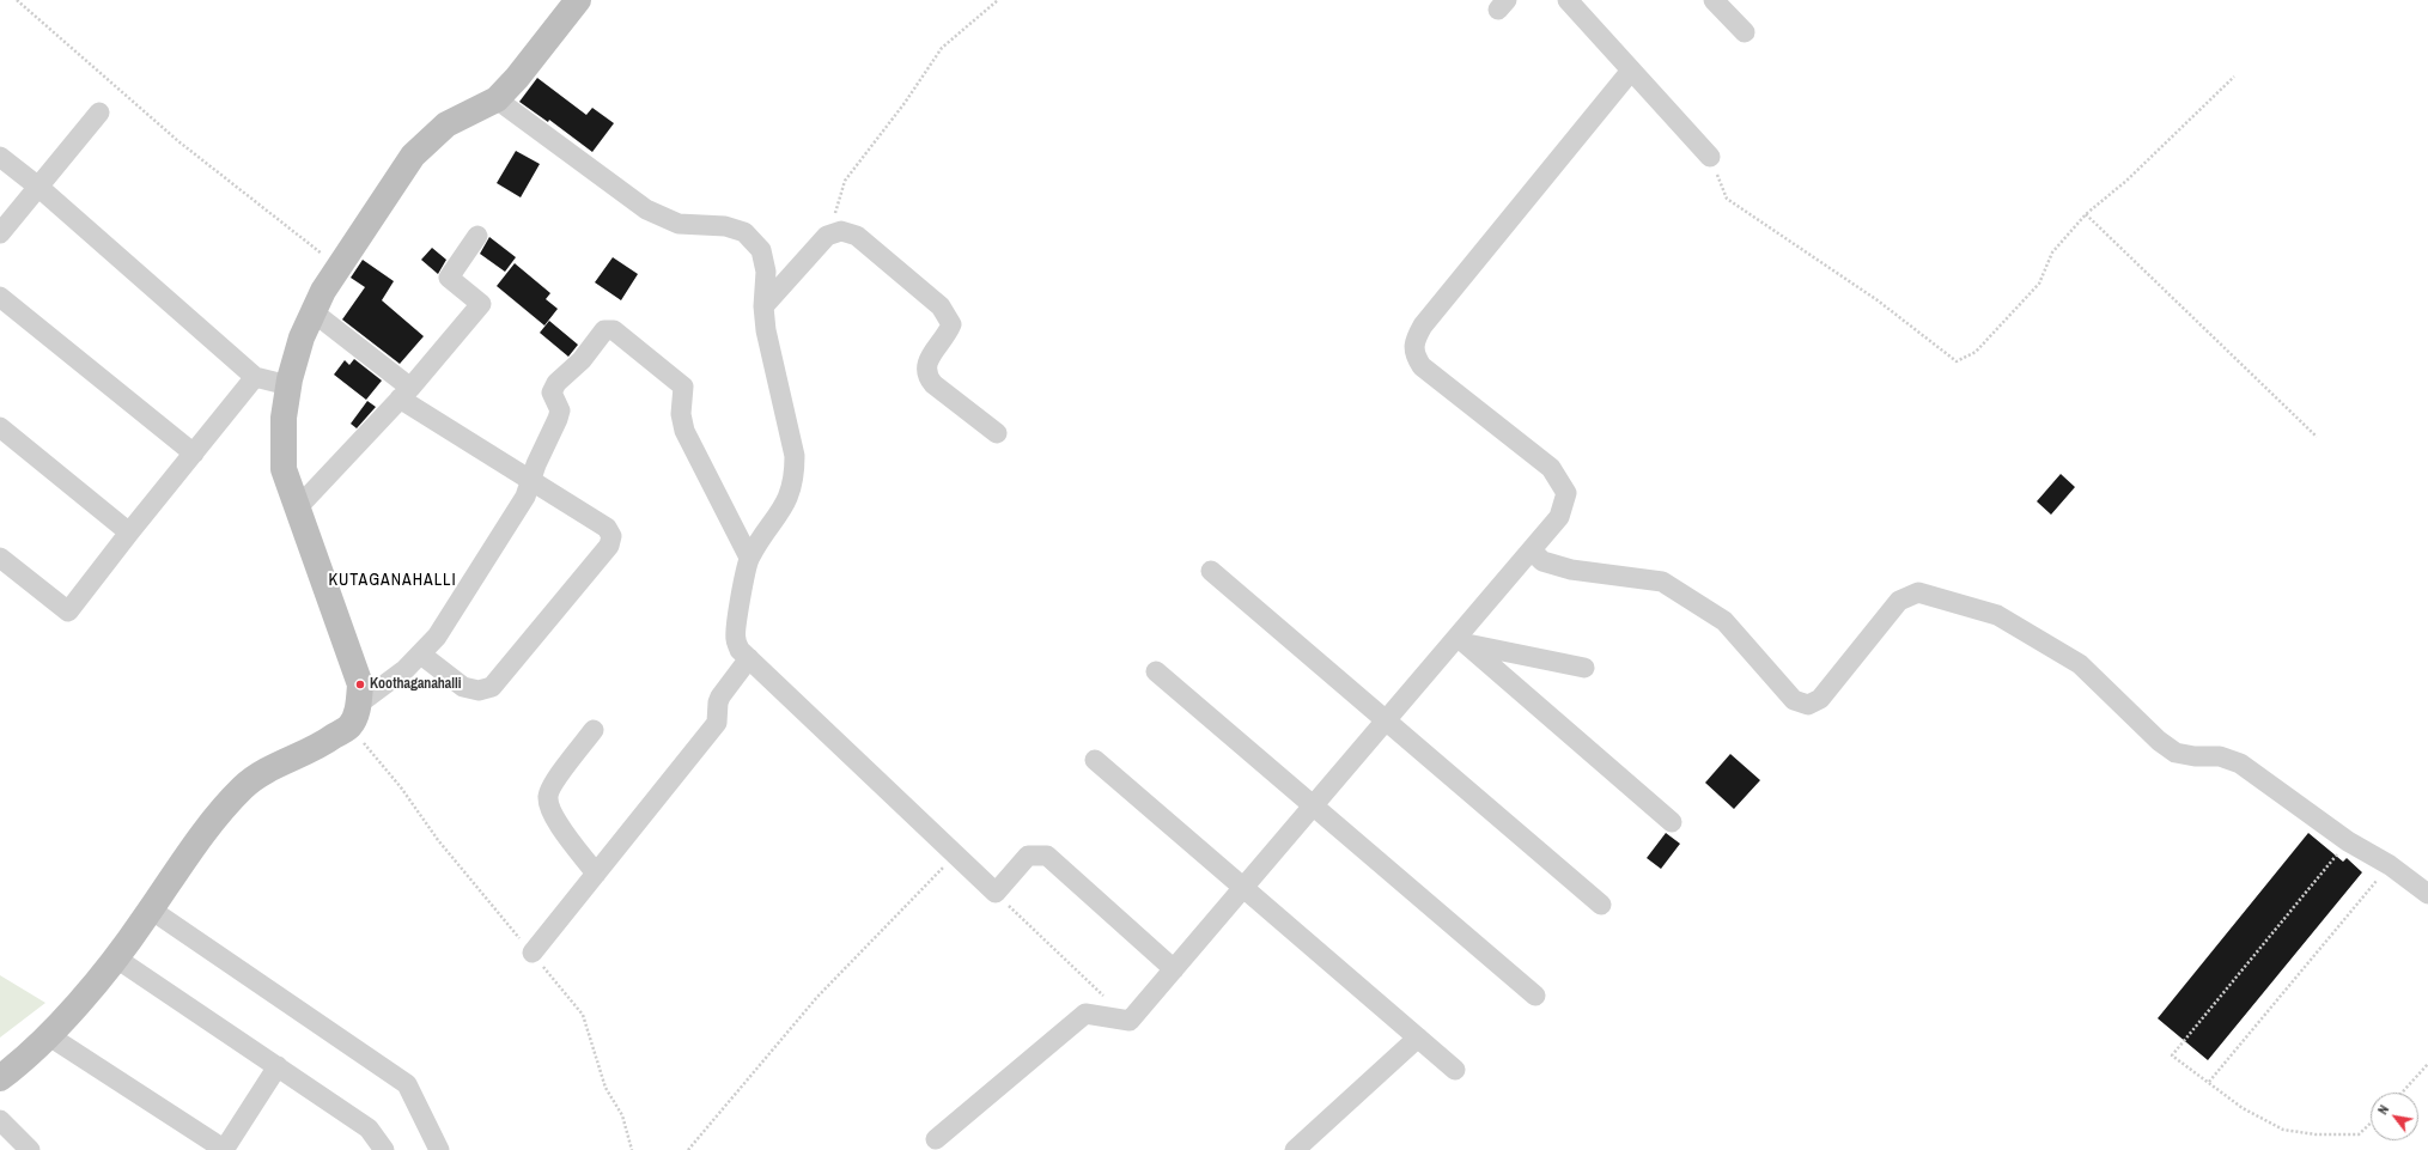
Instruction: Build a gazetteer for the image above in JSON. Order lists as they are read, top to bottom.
{
  "districts": ["KUTAGANAHALLI"],
  "places": ["Koothaganahalli"],
  "north": "top left"
}
